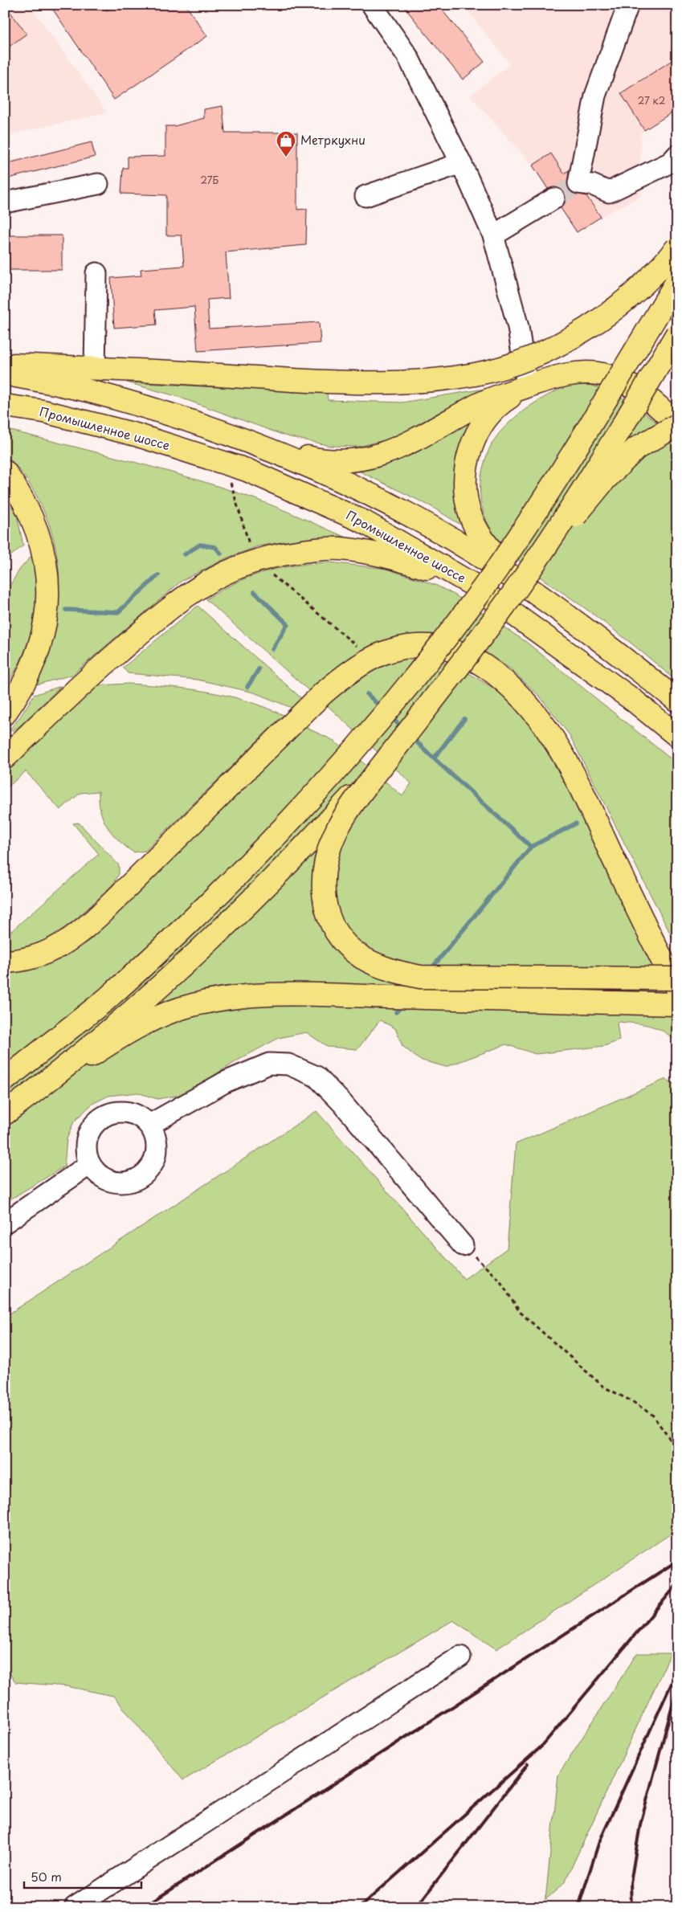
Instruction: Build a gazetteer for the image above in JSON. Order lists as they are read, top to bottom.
{
  "streets": {
    "main road": ["Промышленное шоссе"]
  },
  "places": {
    "shop": ["Метркухни"]
  },
  "house_numbers": ["27 к2", "27Б"],
  "scale_bar": "50 m"
}
